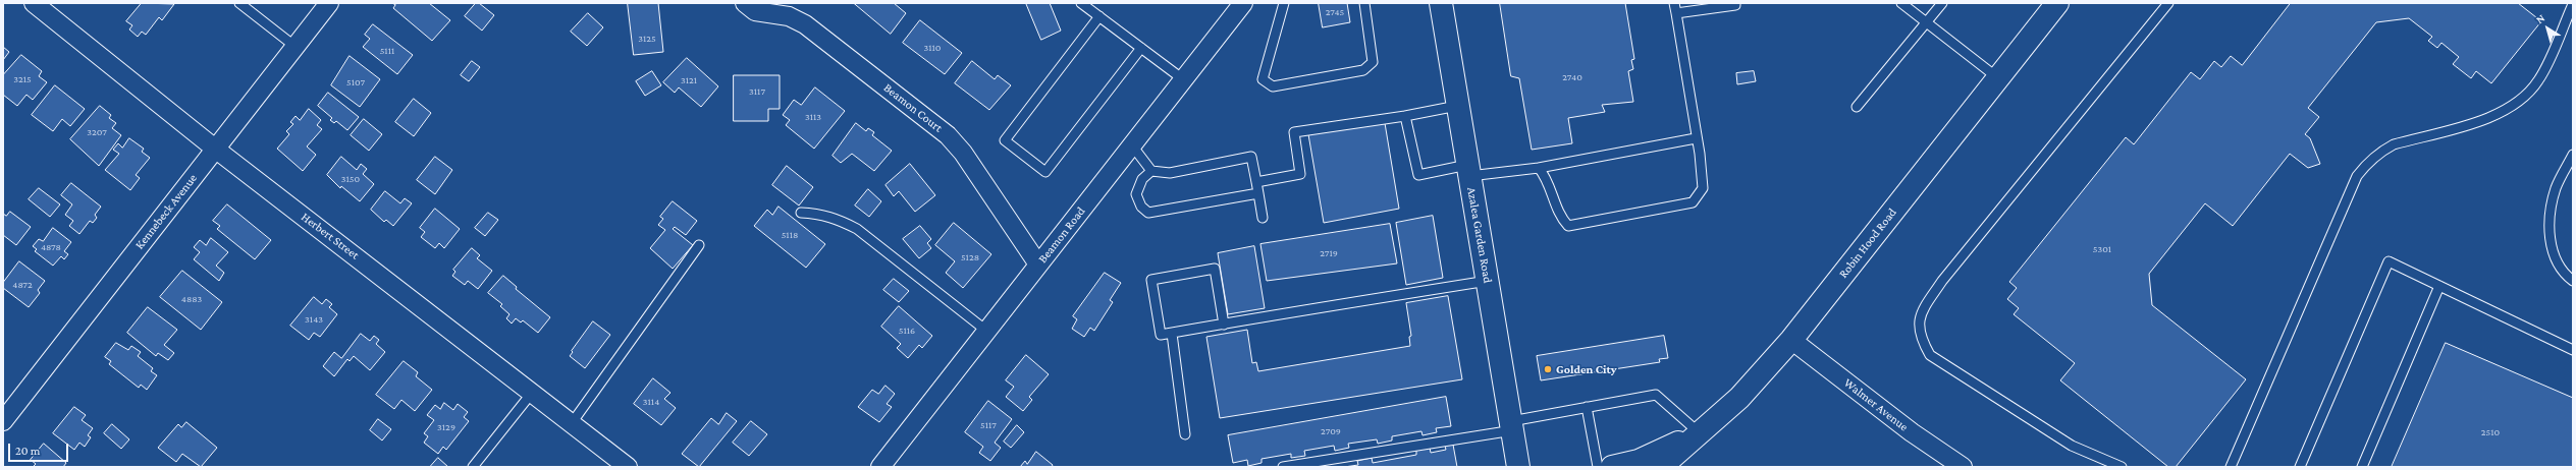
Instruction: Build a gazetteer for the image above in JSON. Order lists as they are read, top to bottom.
{
  "streets": {
    "street": [
      "Beamon Court",
      "Kennebeck Avenue",
      "Beamon Road",
      "Azalea Garden Road",
      "Herbert Street",
      "Robin Hood Road",
      "Walmer Avenue"
    ]
  },
  "crossings": [
    ["Beamon Court", "Beamon Road"],
    ["Kennebeck Avenue", "Herbert Street"],
    ["Robin Hood Road", "Walmer Avenue"]
  ],
  "places": ["Golden City"],
  "house_numbers": [
    "2745",
    "3125",
    "3110",
    "5111",
    "2740",
    "3215",
    "3121",
    "5107",
    "3117",
    "3113",
    "3207",
    "3150",
    "5118",
    "4878",
    "5301",
    "2719",
    "5128",
    "4872",
    "4883",
    "3143",
    "5116",
    "3114",
    "5117",
    "3129",
    "2709",
    "2510"
  ],
  "scale_bar": "20 m",
  "north": "top left"
}
